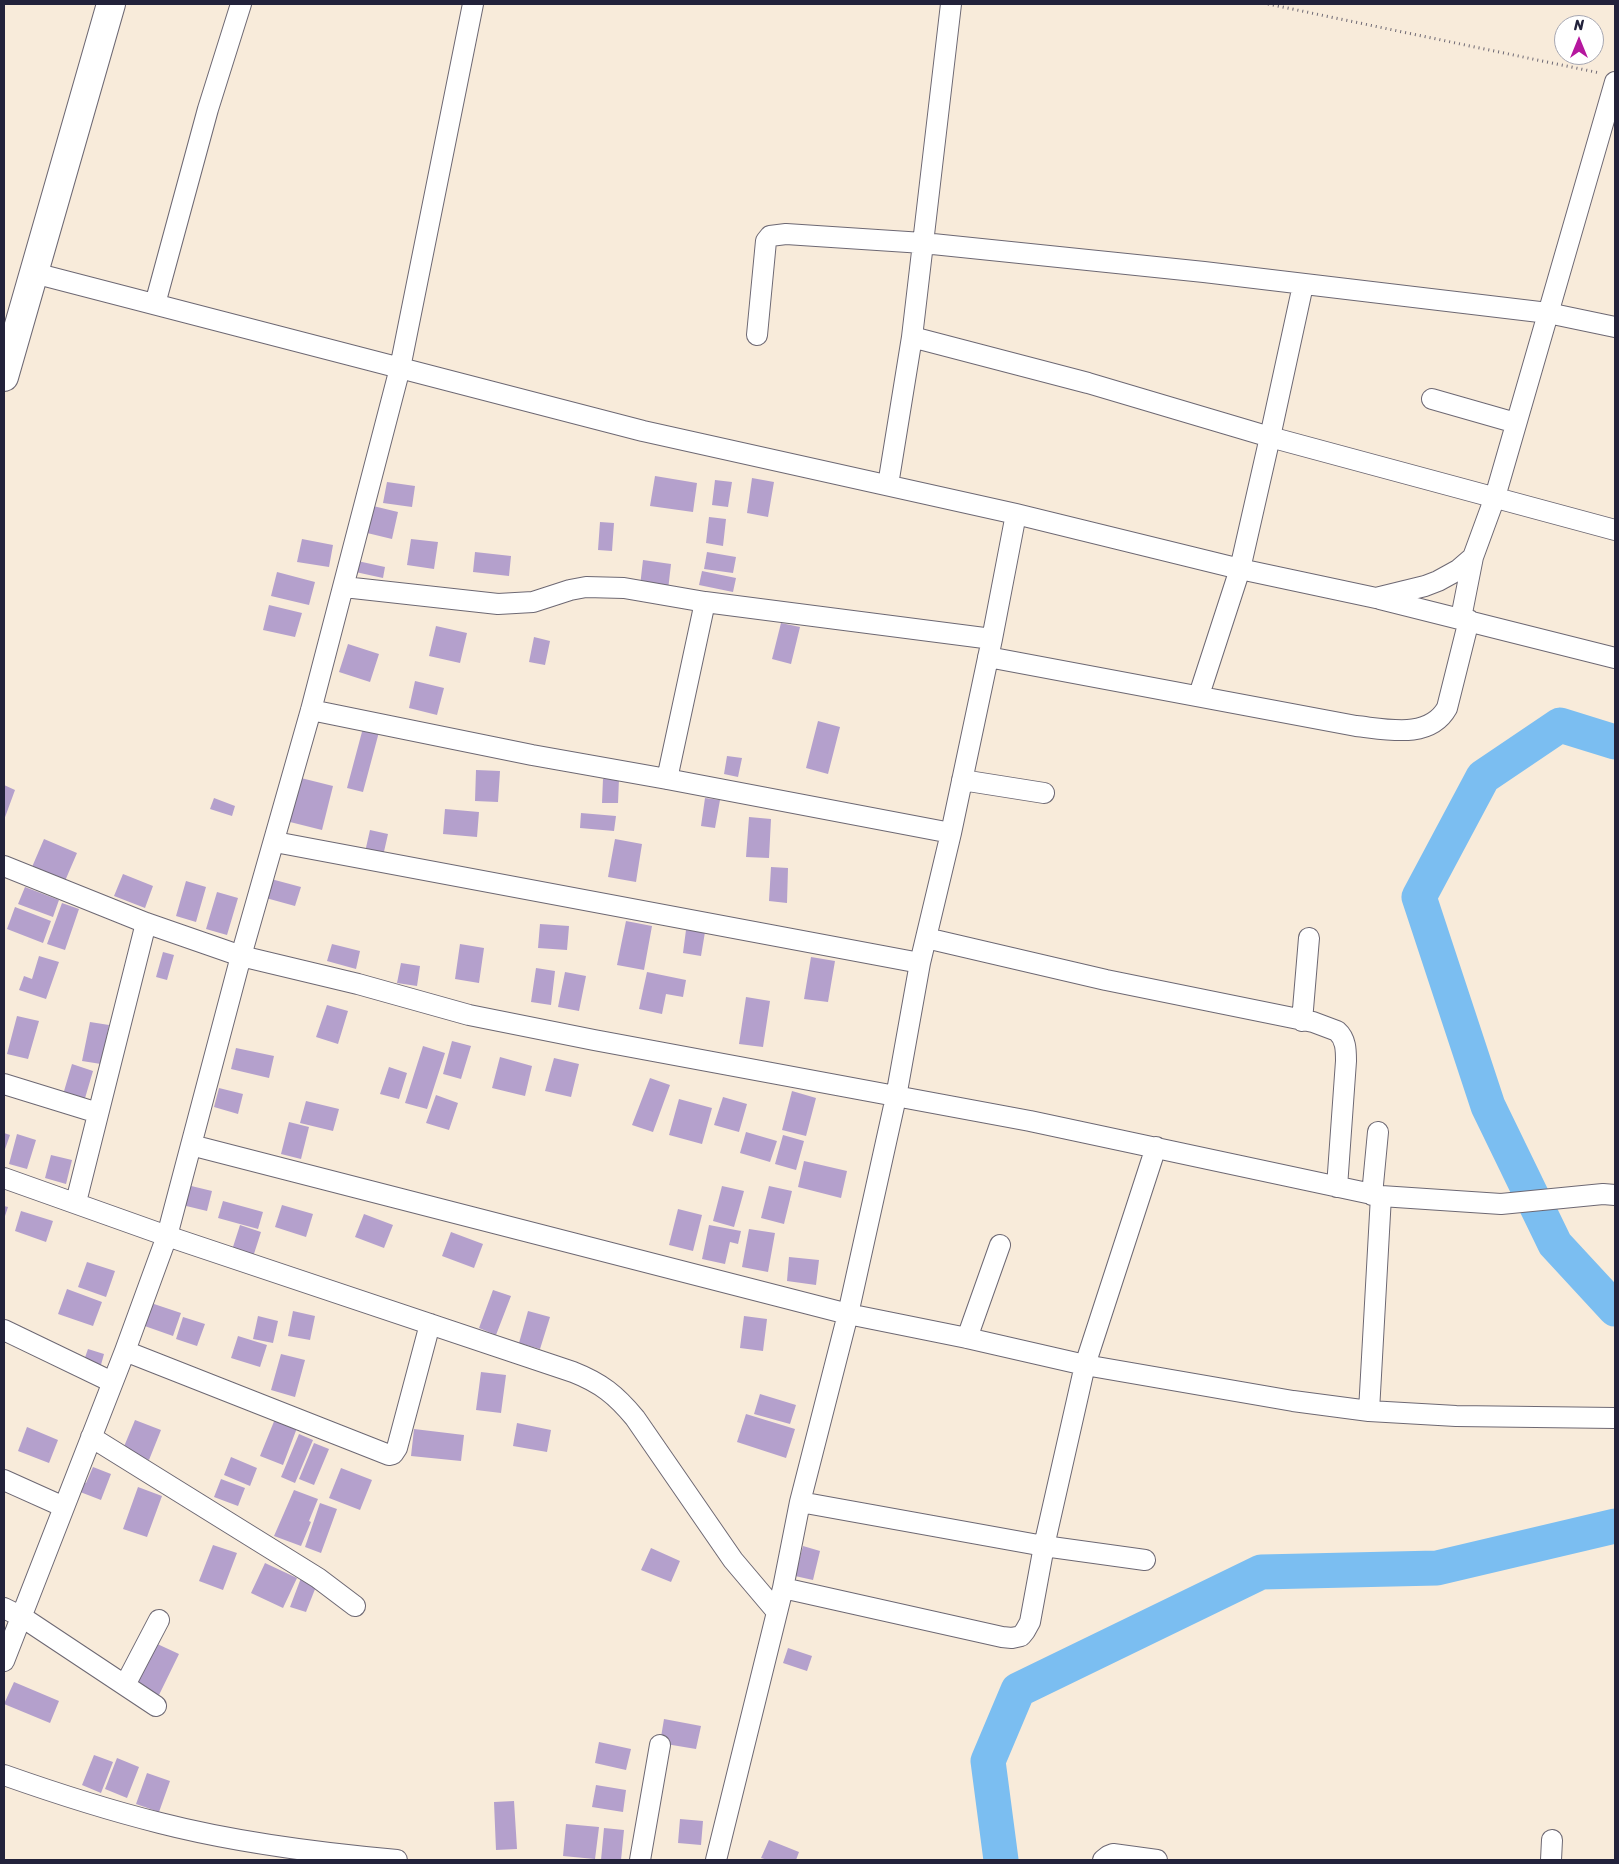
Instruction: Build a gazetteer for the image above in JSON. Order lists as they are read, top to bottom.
{
  "north": "top"
}
